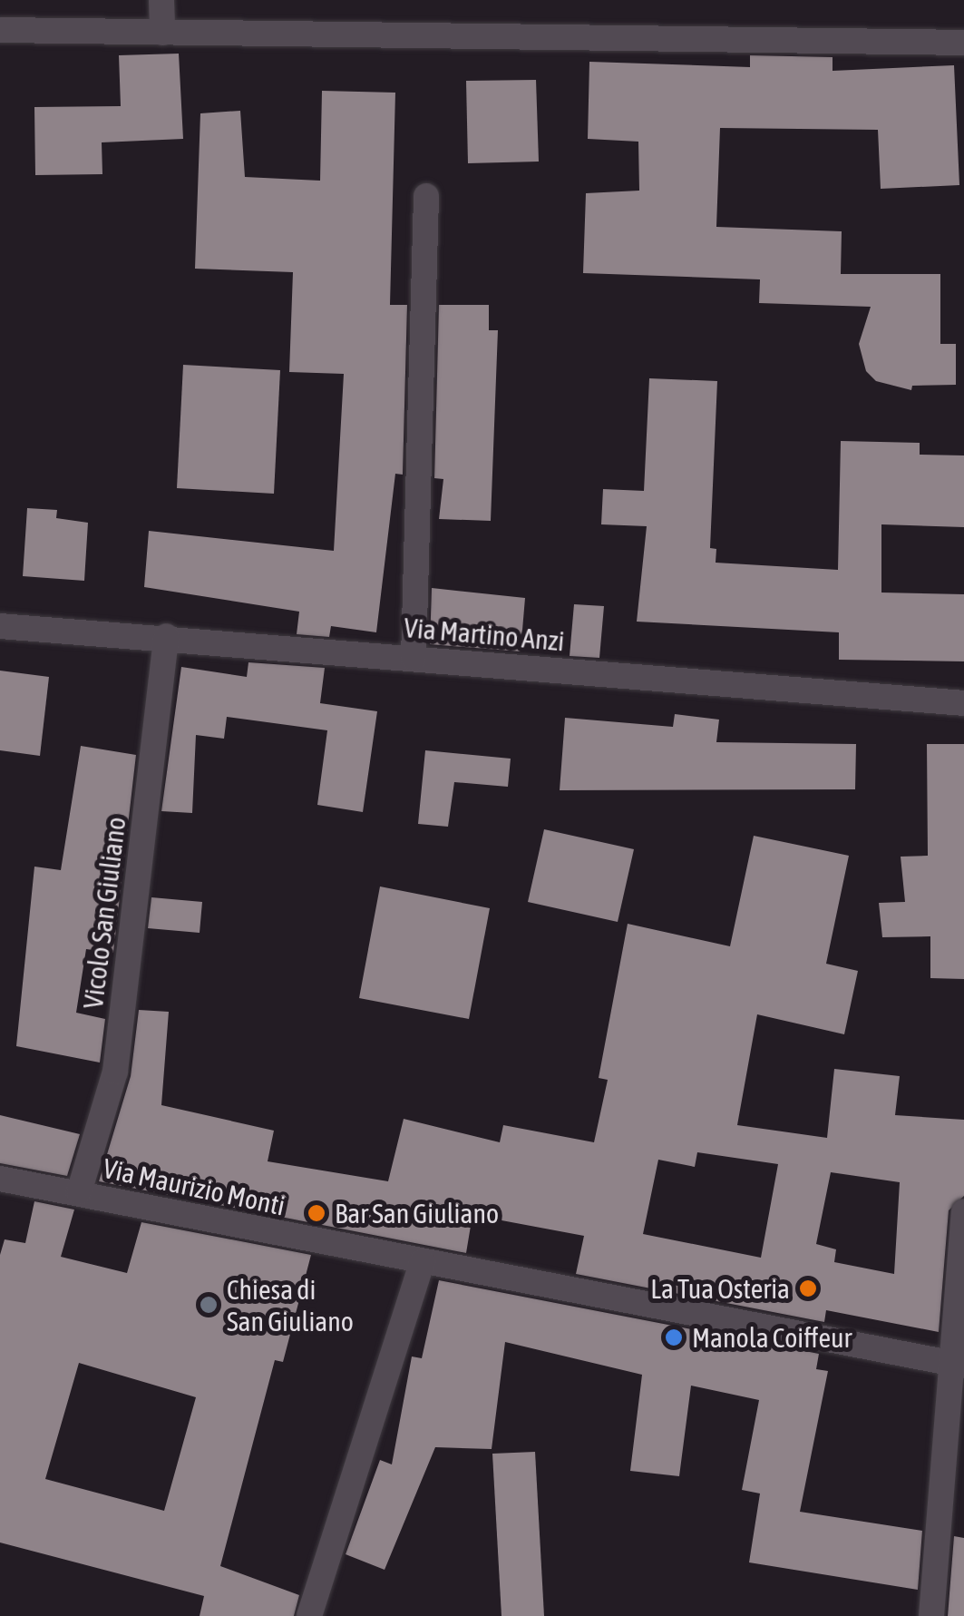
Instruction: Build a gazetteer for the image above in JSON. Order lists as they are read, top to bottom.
{
  "streets": {
    "street": ["Via Martino Anzi", "Vicolo San Giuliano", "Via Maurizio Monti"]
  },
  "crossings": [
    ["Via Martino Anzi", "Vicolo San Giuliano"],
    ["Vicolo San Giuliano", "Via Maurizio Monti"]
  ],
  "places": [
    "Bar San Giuliano",
    "La Tua Osteria",
    "Chiesa di San Giuliano",
    "Manola Coiffeur"
  ]
}
